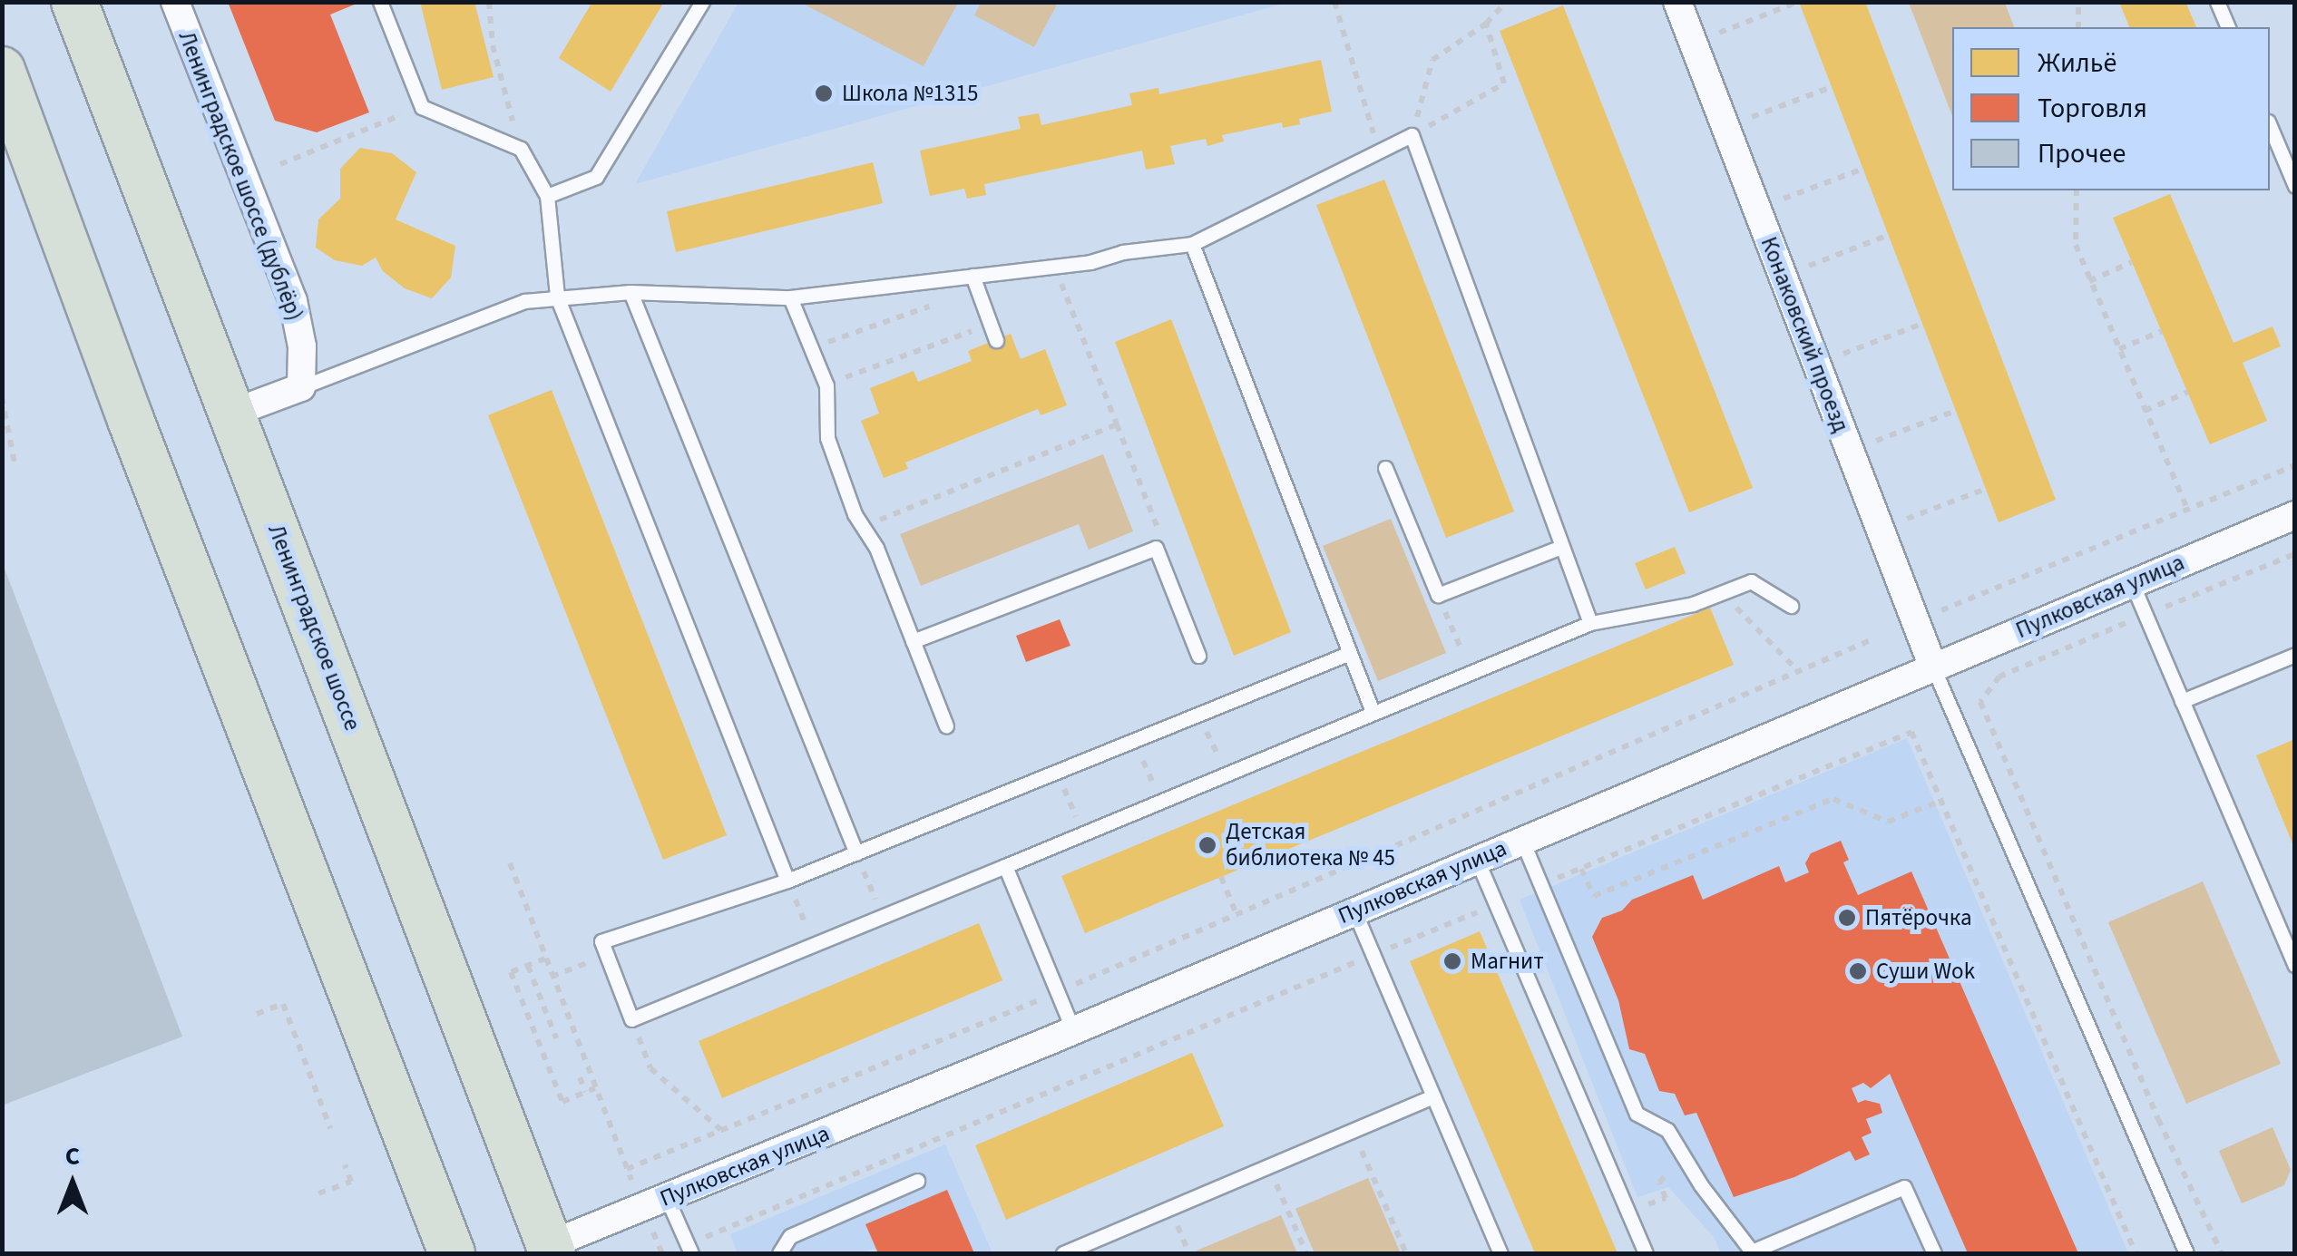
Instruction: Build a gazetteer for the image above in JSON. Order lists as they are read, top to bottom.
{
  "streets": {
    "main road": ["Ленинградское шоссе"],
    "street": ["Ленинградское шоссе (дублёр)", "Конаковский проезд", "Пулковская улица"]
  },
  "crossings": [
    ["Конаковский проезд", "Пулковская улица"],
    ["Пулковская улица", "Ленинградское шоссе"]
  ],
  "places": [
    "Школа №1315",
    "Детская библиотека № 45",
    "Пятёрочка",
    "Магнит",
    "Суши Wok"
  ],
  "legend": ["Жильё", "Торговля", "Прочее"],
  "north": "top"
}
